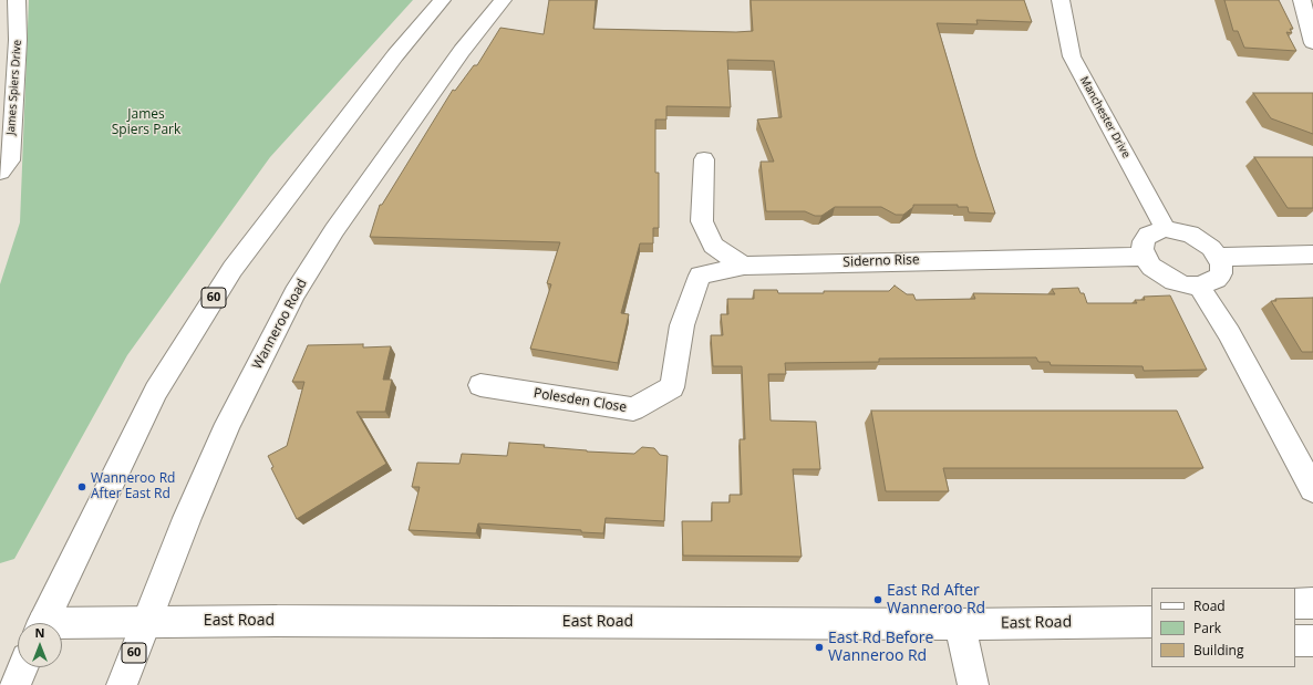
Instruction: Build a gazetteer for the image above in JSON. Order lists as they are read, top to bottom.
{
  "streets": {
    "main road": [
      "James Spiers Drive",
      "Manchester Drive",
      "Siderno Rise",
      "60",
      "Wanneroo Road",
      "Polesden Close",
      "East Road"
    ]
  },
  "crossings": [
    ["Manchester Drive", "Siderno Rise"],
    ["Siderno Rise", "Polesden Close"],
    ["Wanneroo Road", "East Road"]
  ],
  "parks": ["James Spiers Park"],
  "places": ["Wanneroo Rd After East Rd", "East Rd After Wanneroo Rd", "East Rd Before Wanneroo Rd"],
  "legend": ["Road", "Park", "Building"],
  "north": "top"
}
